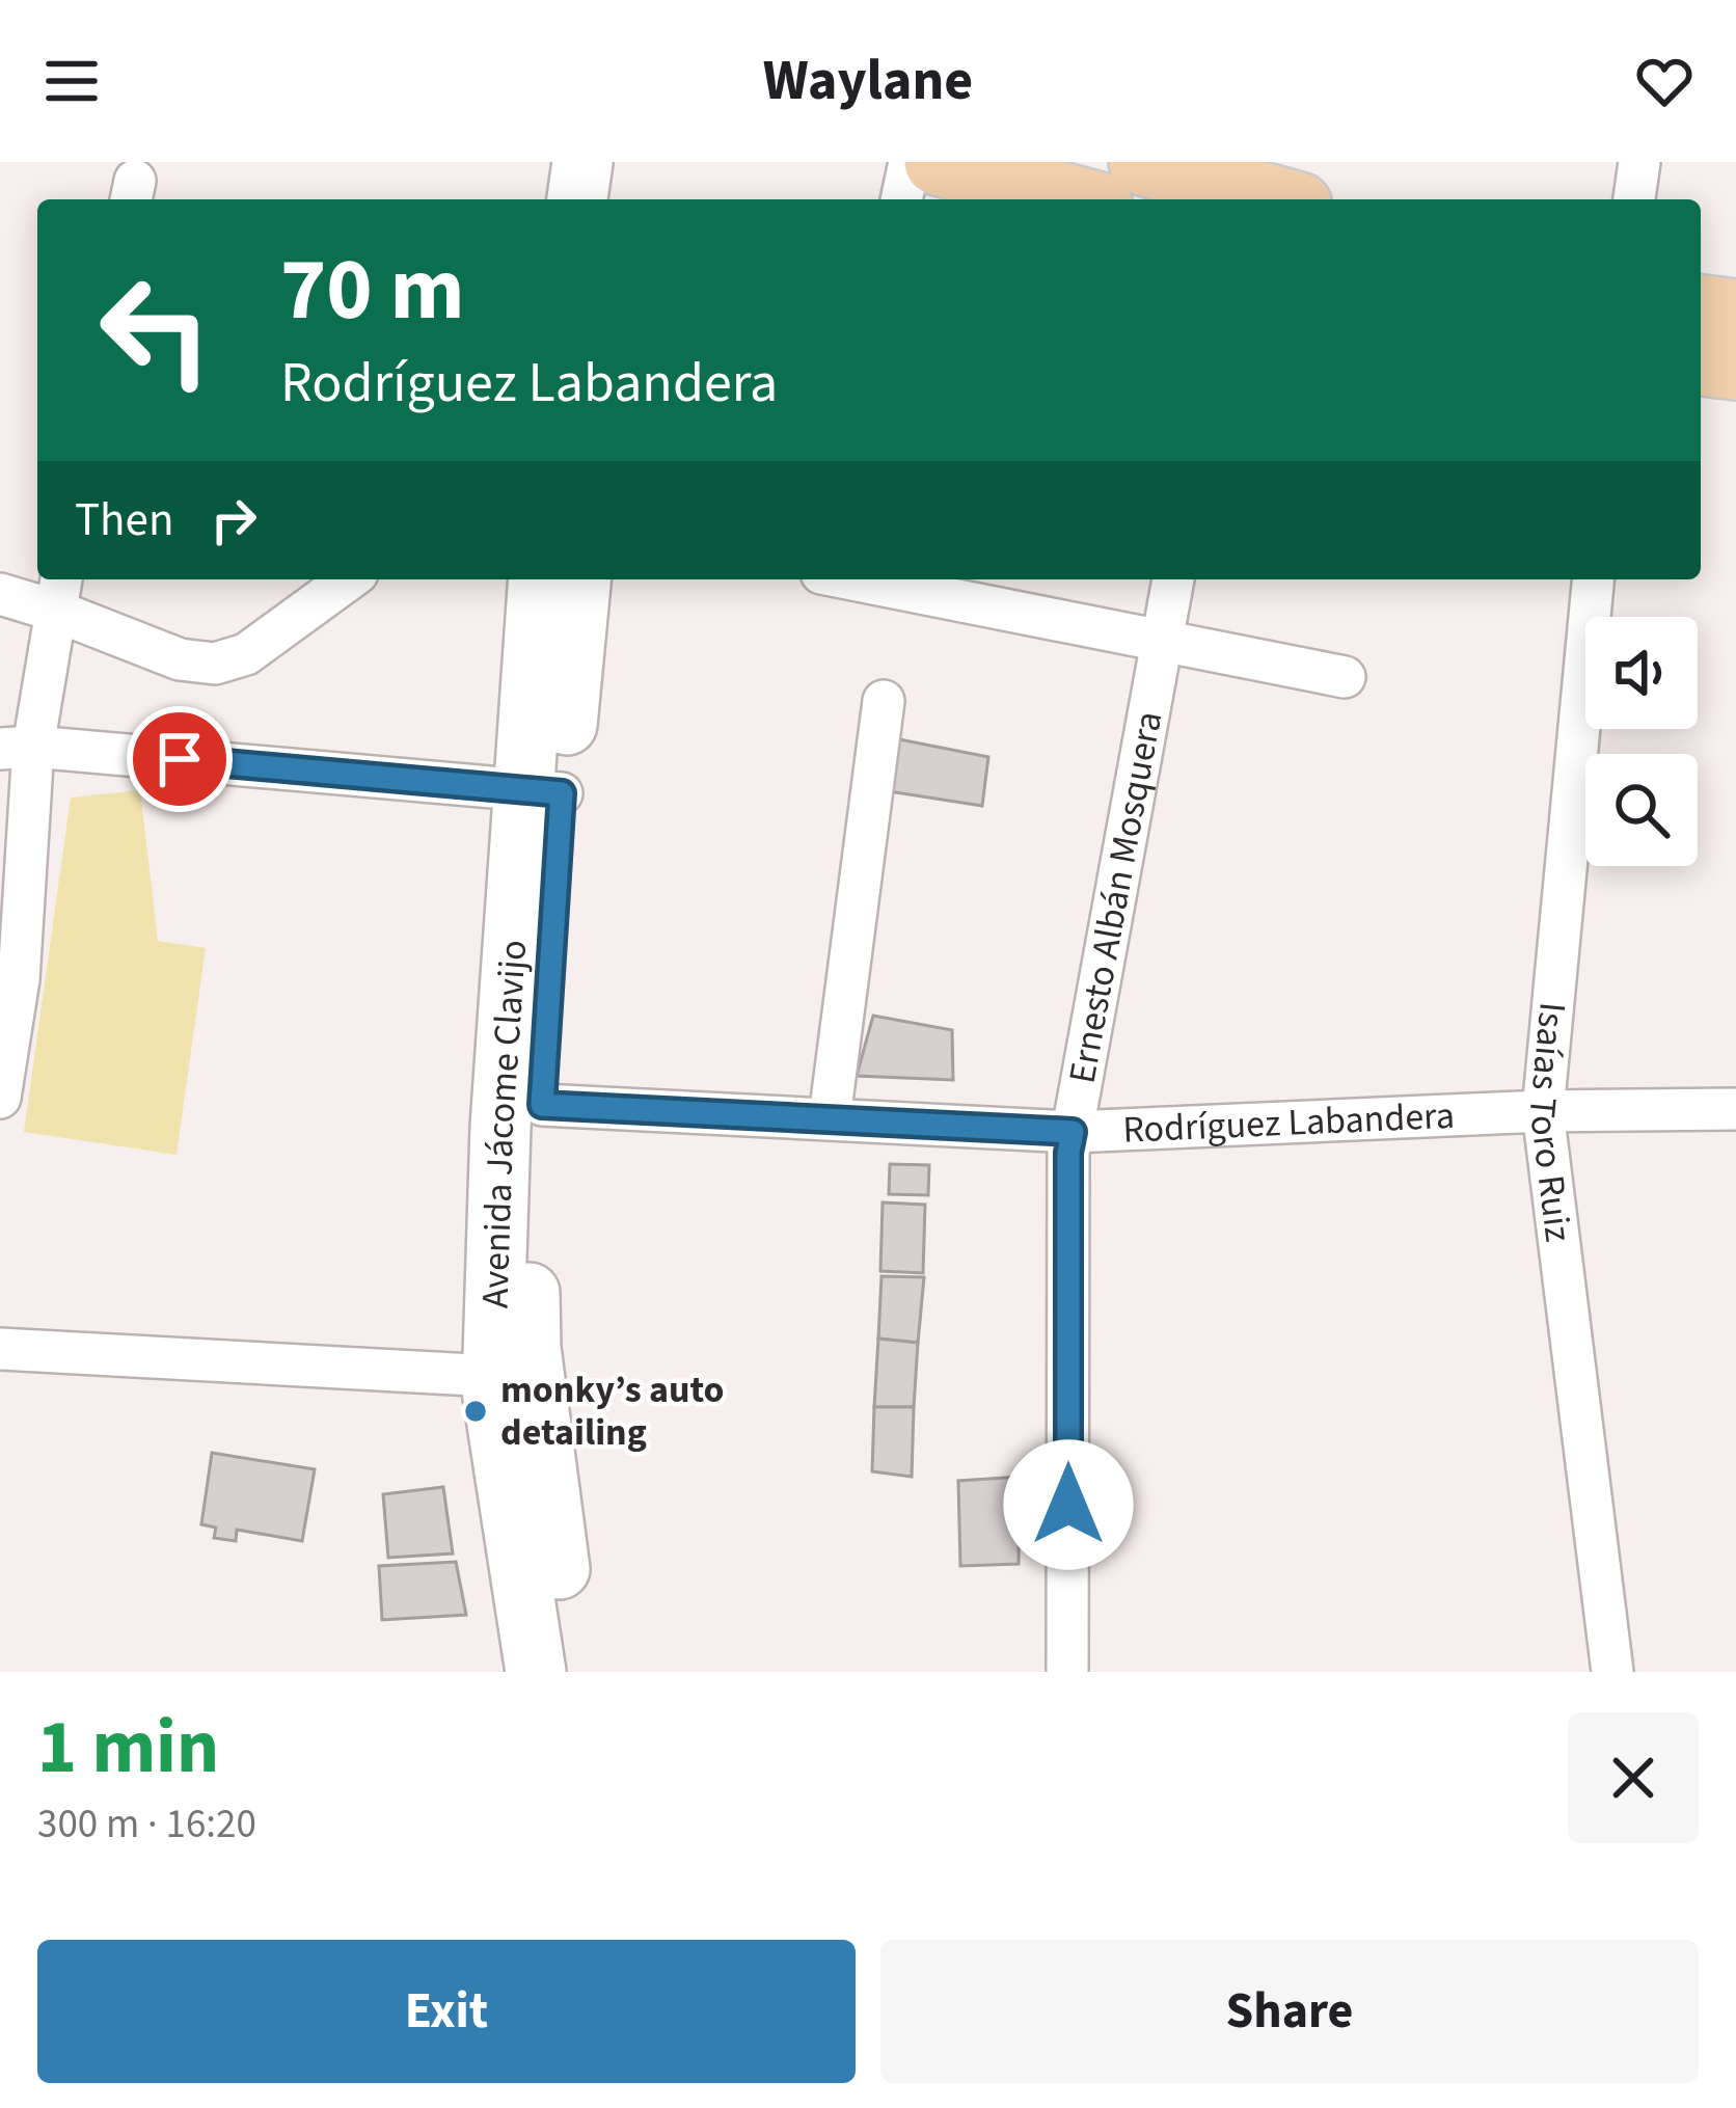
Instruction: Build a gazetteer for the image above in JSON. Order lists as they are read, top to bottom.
{
  "streets": {
    "street": [
      "Ernesto Albán Mosquera",
      "Rodríguez Labandera",
      "Avenida Jácome Clavijo",
      "Isaías Toro Ruiz"
    ]
  },
  "crossings": [
    ["Ernesto Albán Mosquera", "Rodríguez Labandera"],
    ["Rodríguez Labandera", "Avenida Jácome Clavijo"],
    ["Rodríguez Labandera", "Isaías Toro Ruiz"]
  ],
  "places": ["monky’s auto detailing"],
  "page": {
    "header": "Waylane",
    "turn": ["70 m", "Rodríguez Labandera"],
    "then": "Then",
    "heading": ["1 min", "300 m · 16:20"],
    "buttons": ["Exit", "Share"]
  }
}
